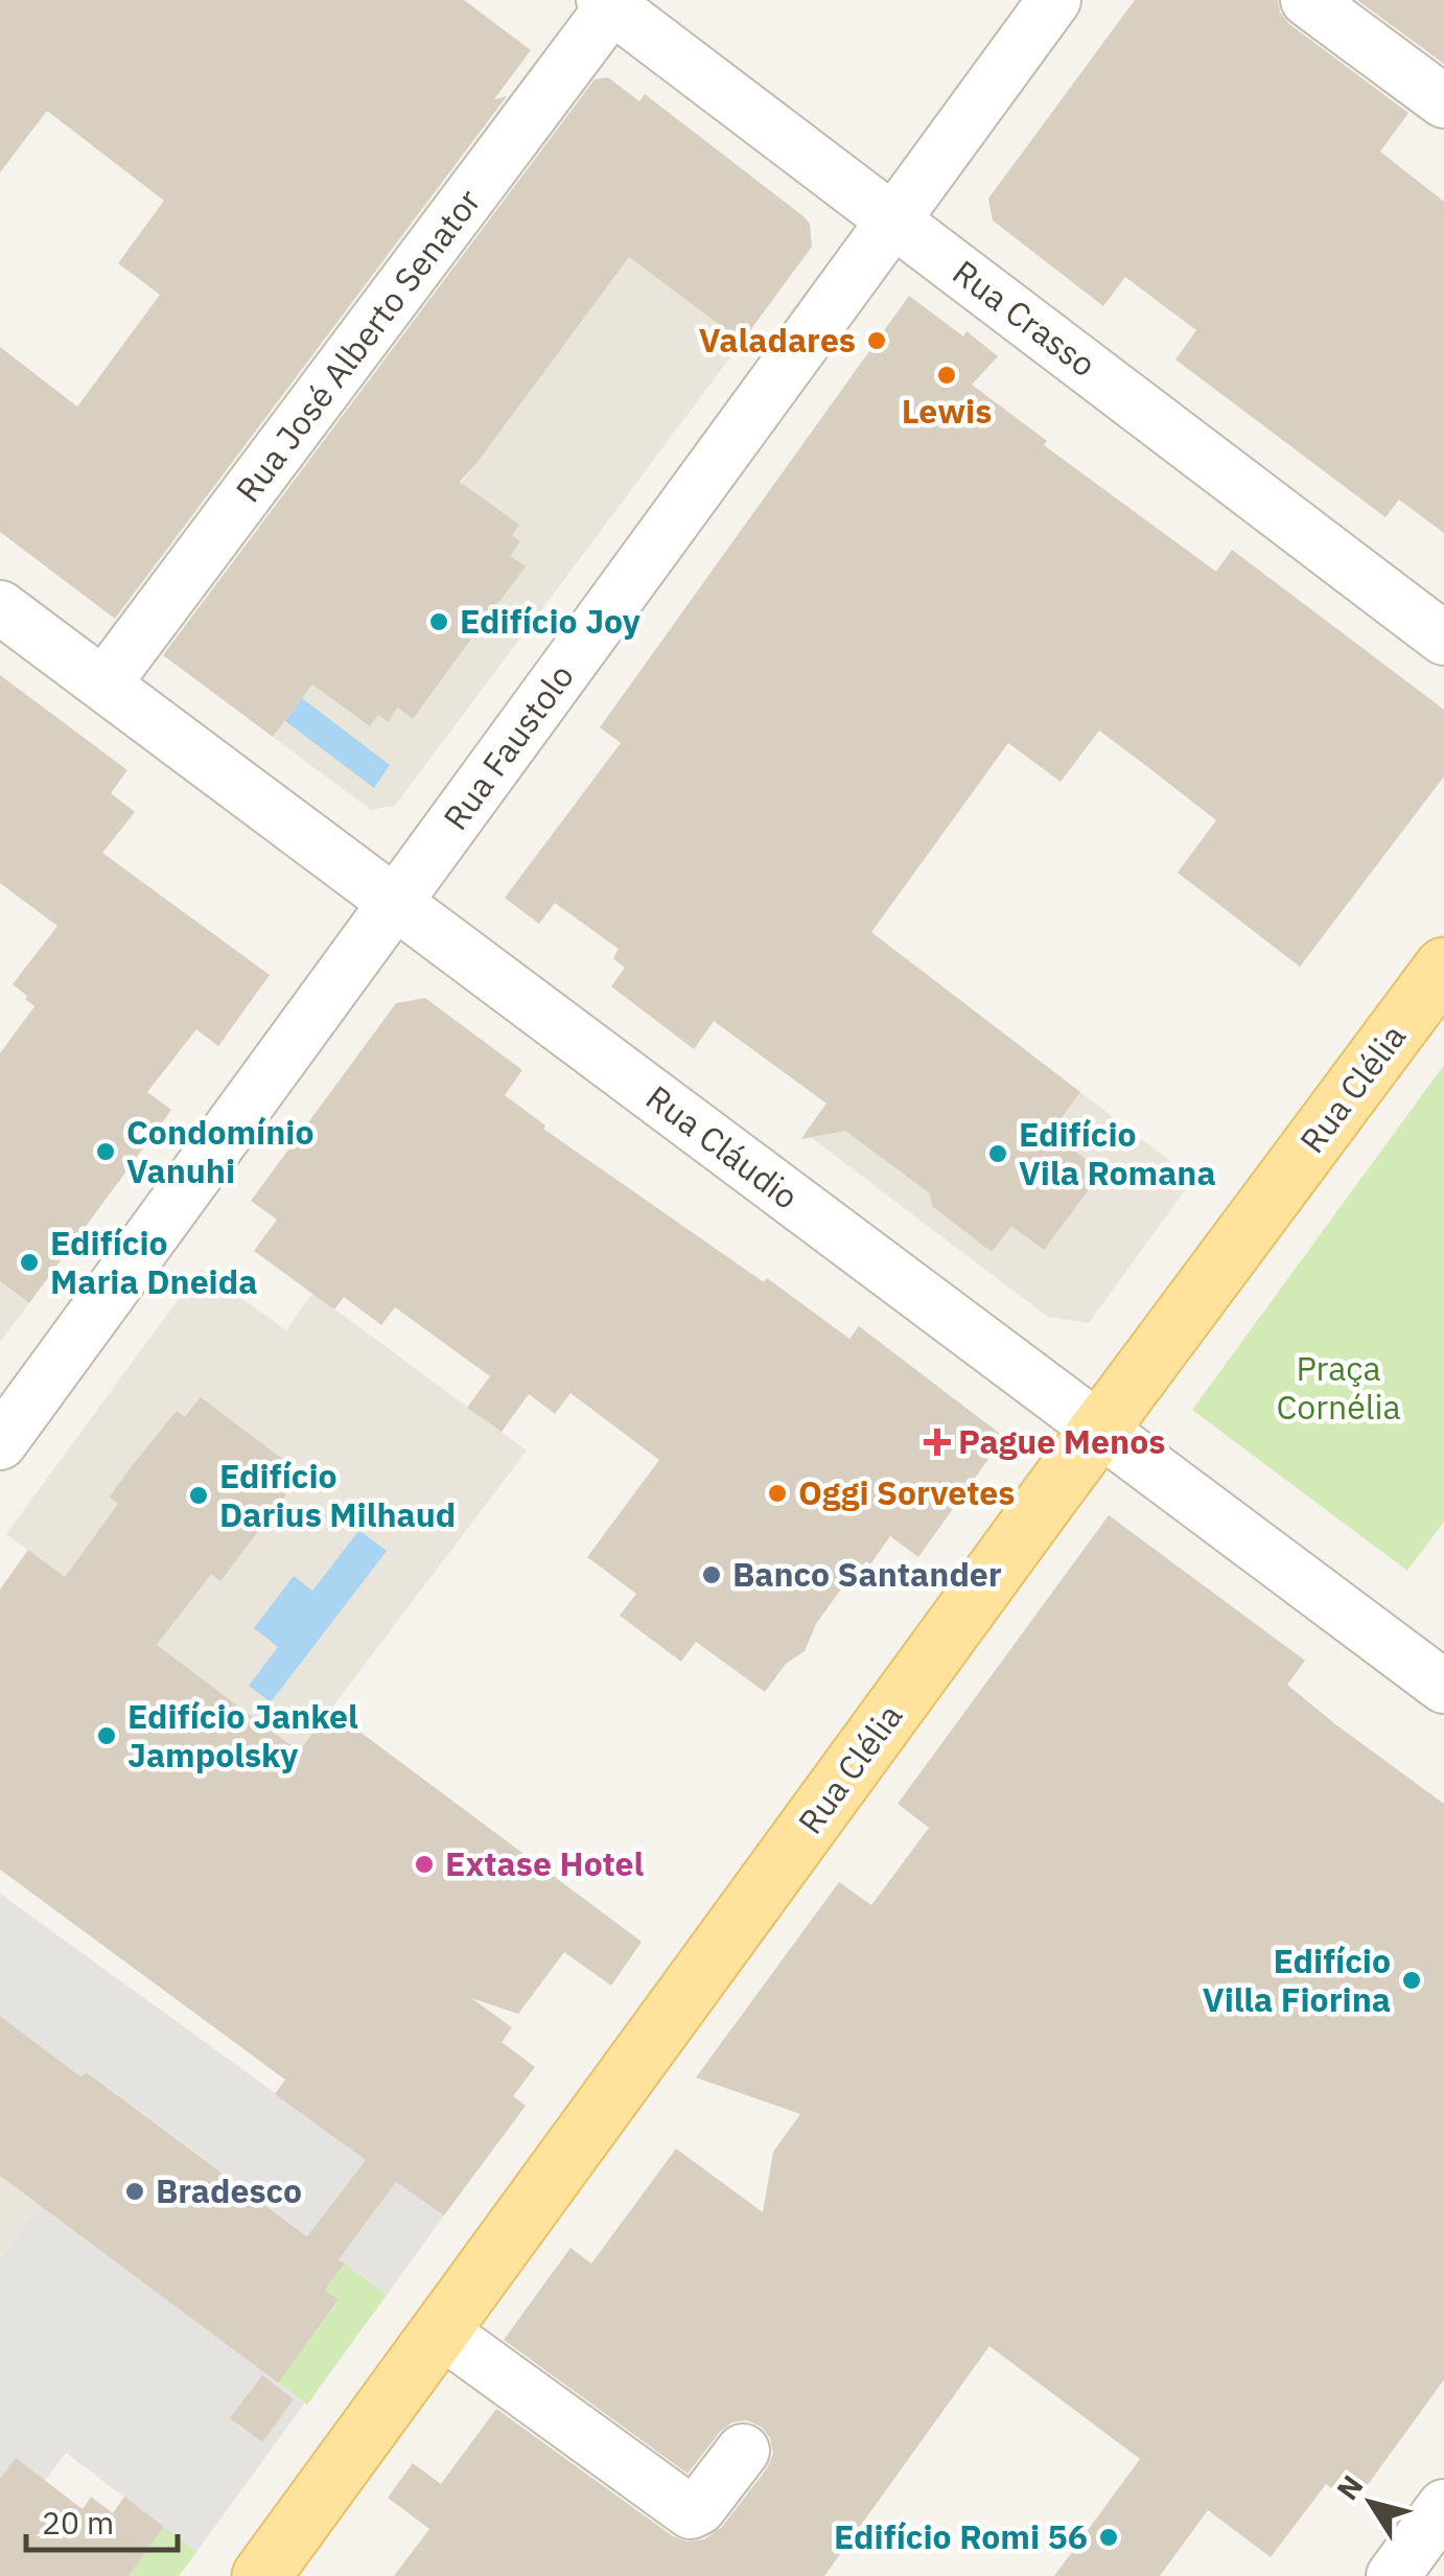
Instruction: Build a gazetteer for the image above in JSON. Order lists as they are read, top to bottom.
{
  "streets": {
    "main road": ["Rua Clélia"],
    "street": [
      "Rua Crasso",
      "Rua José Alberto Senator",
      "Rua Faustolo",
      "Rua Cláudio"
    ]
  },
  "crossings": [
    ["Rua Crasso", "Rua José Alberto Senator"],
    ["Rua Crasso", "Rua Faustolo"],
    ["Rua José Alberto Senator", "Rua Cláudio"],
    ["Rua Faustolo", "Rua Cláudio"],
    ["Rua Clélia", "Rua Cláudio"]
  ],
  "parks": ["Praça Cornélia"],
  "places": {
    "other": [
      "Valadares",
      "Lewis",
      "Edifício Joy",
      "Condomínio Vanuhi",
      "Edifício Vila Romana",
      "Edifício Maria Dneida",
      "Oggi Sorvetes",
      "Edifício Darius Milhaud",
      "Banco Santander",
      "Edifício Jankel Jampolsky",
      "Extase Hotel",
      "Edifício Villa Fiorina",
      "Bradesco",
      "Edifício Romi 56"
    ],
    "health": ["Pague Menos"]
  },
  "scale_bar": "20 m",
  "north": "top left"
}
